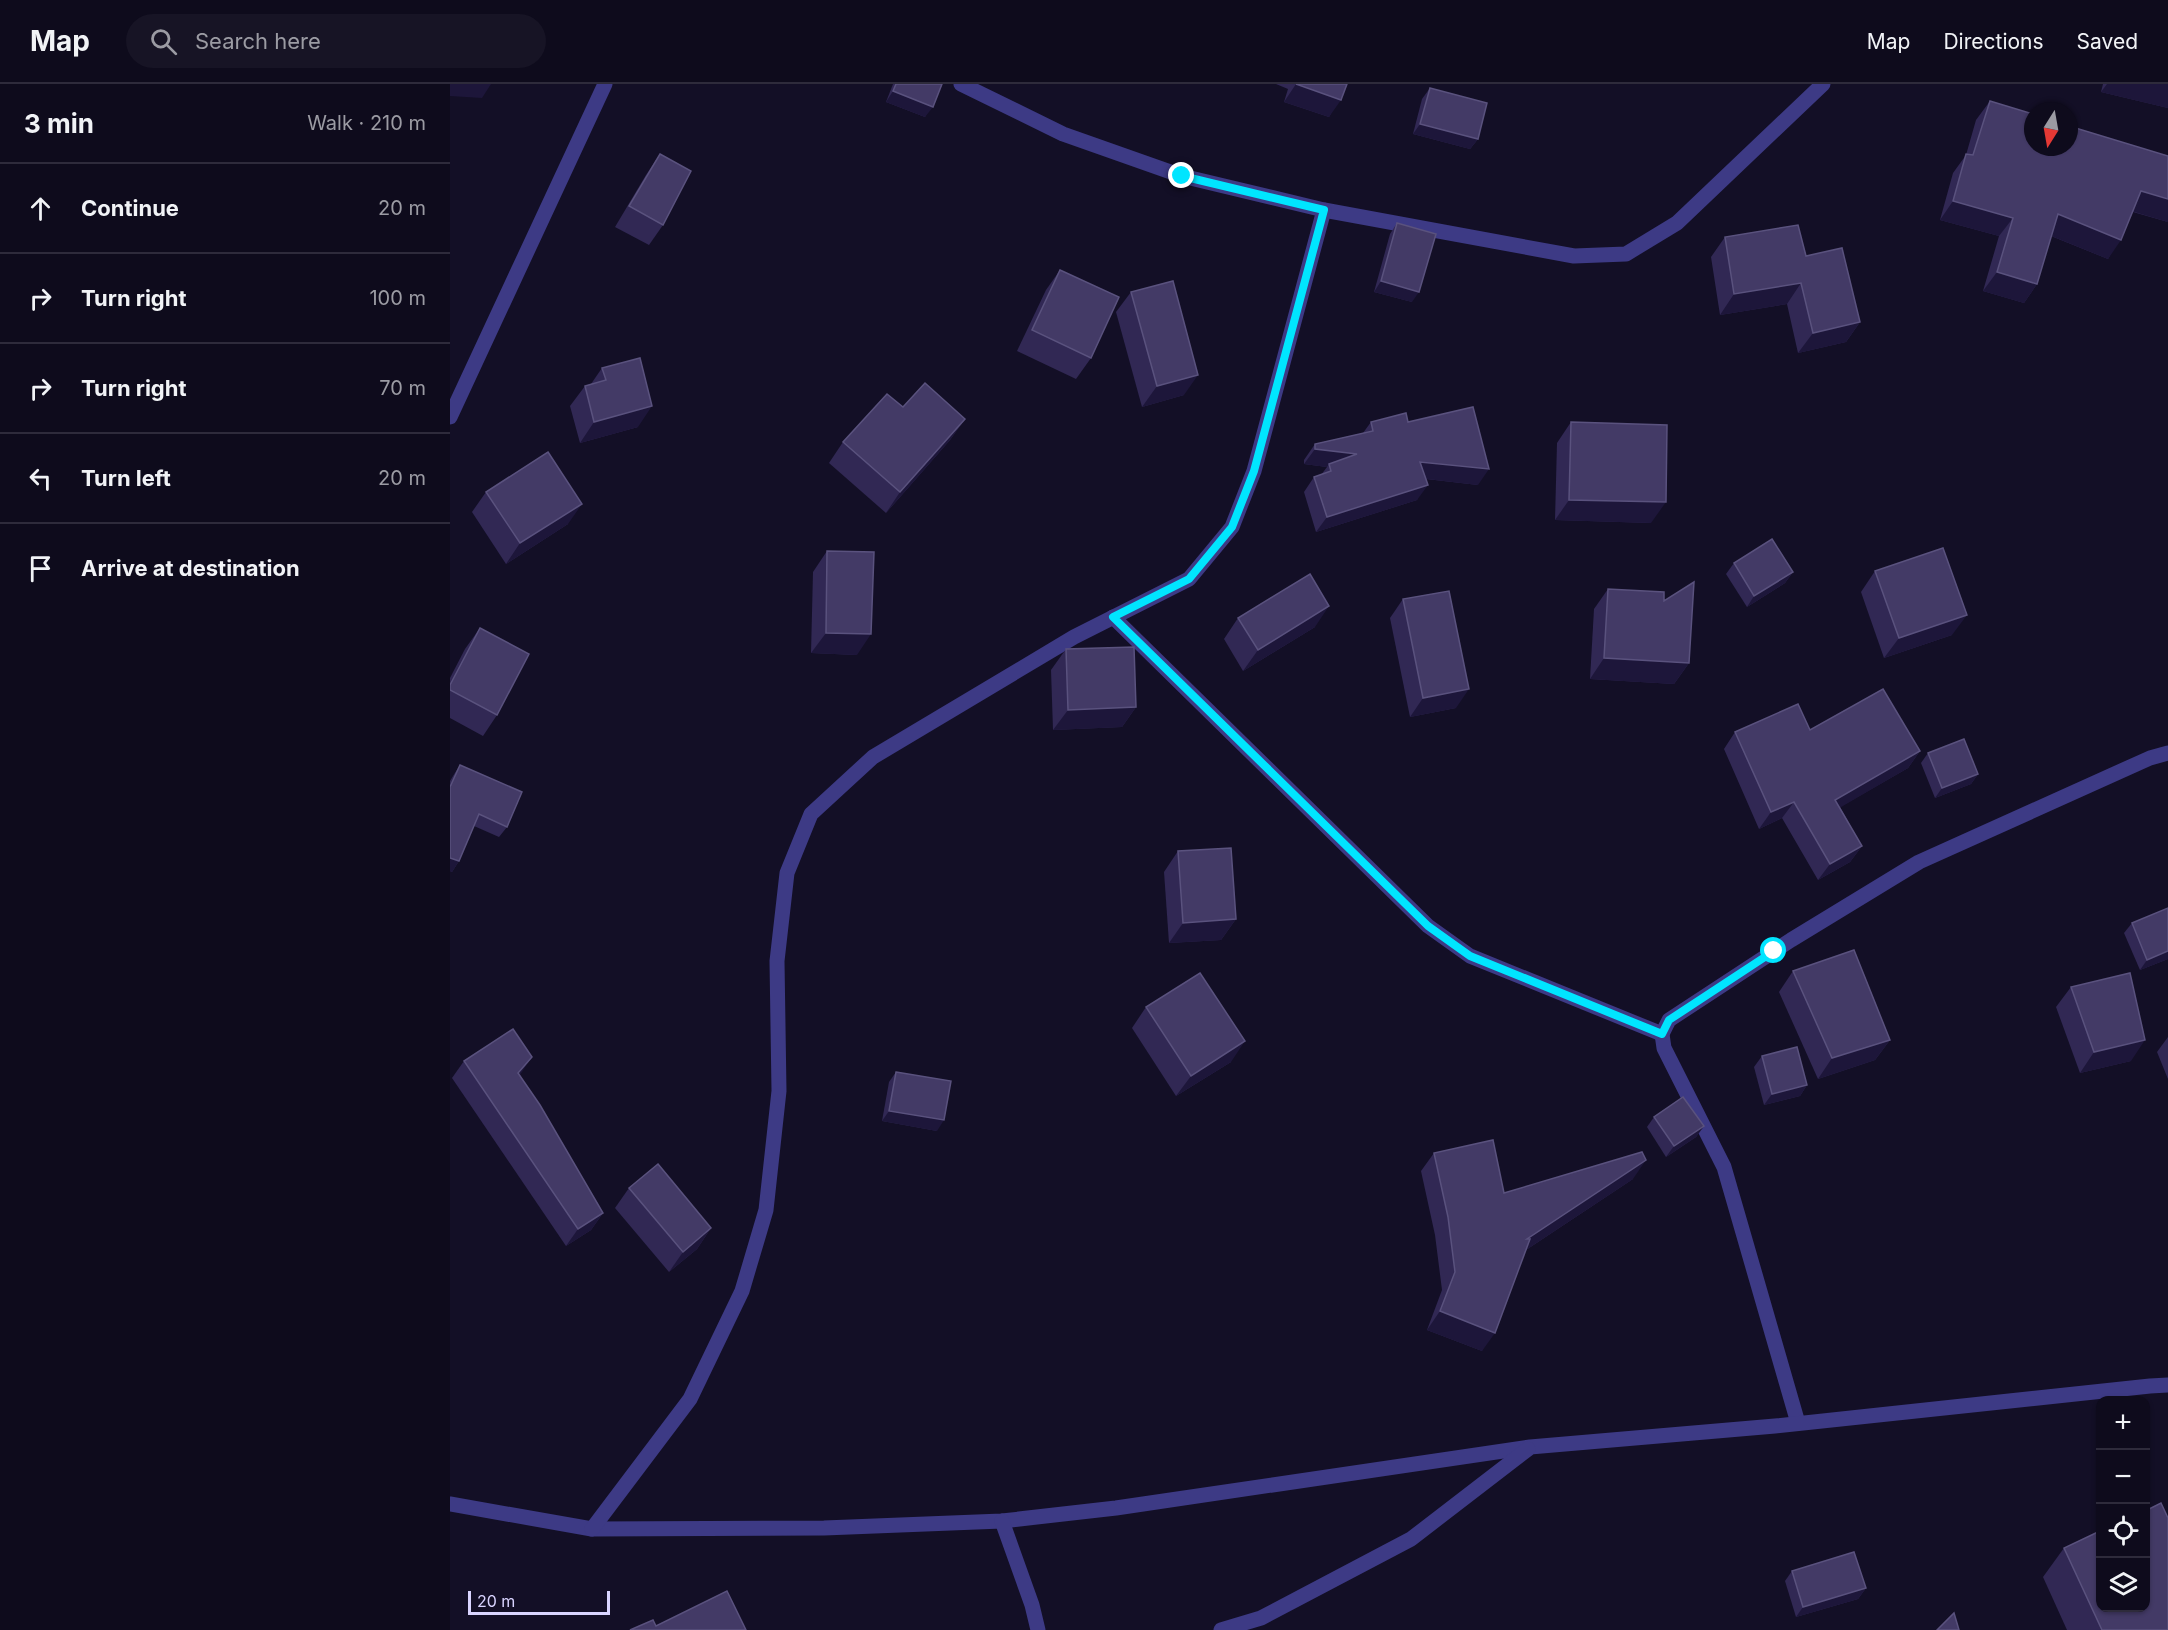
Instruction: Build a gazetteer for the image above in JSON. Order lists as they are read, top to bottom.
{
  "scale_bar": "20 m",
  "north": "bottom",
  "page": {
    "header": "Map",
    "search": "Search here",
    "nav": ["Map", "Directions", "Saved"],
    "heading": ["3 min", "Walk · 210 m"],
    "list": [
      ["Continue", "20 m"],
      ["Turn right", "100 m"],
      ["Turn right", "70 m"],
      ["Turn left", "20 m"],
      "Arrive at destination"
    ],
    "map_buttons": ["+", "−"],
    "scale": "20 m"
  }
}
